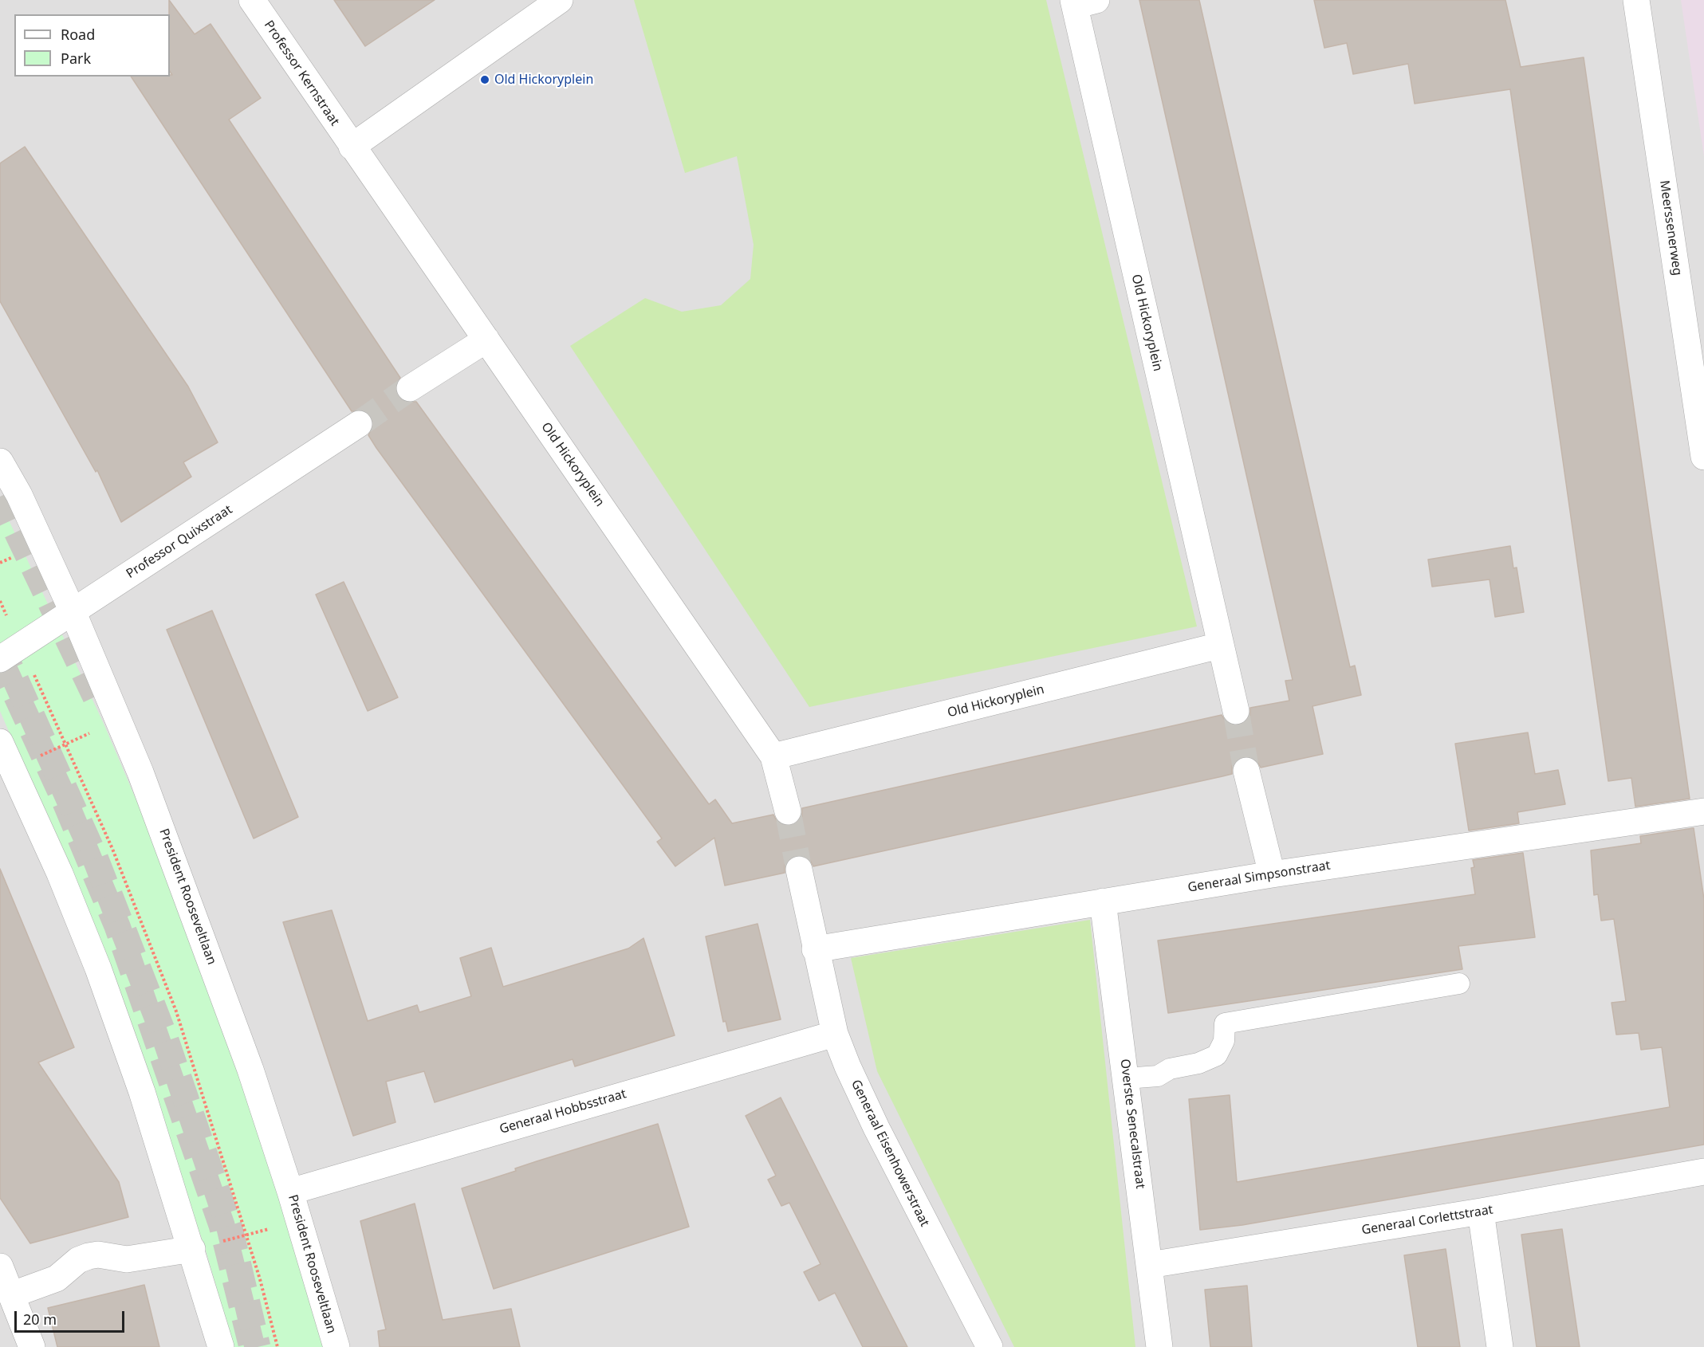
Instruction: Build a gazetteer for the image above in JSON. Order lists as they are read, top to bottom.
{
  "streets": {
    "street": [
      "Professor Kernstraat",
      "Meerssenerweg",
      "Old Hickoryplein",
      "Professor Quixstraat",
      "Generaal Simpsonstraat",
      "President Rooseveltlaan",
      "Generaal Hobbsstraat",
      "Overste Senecalstraat",
      "Generaal Eisenhowerstraat",
      "Generaal Corlettstraat"
    ]
  },
  "crossings": [
    ["Professor Kernstraat", "Old Hickoryplein"],
    ["Professor Quixstraat", "President Rooseveltlaan"],
    ["Generaal Simpsonstraat", "Overste Senecalstraat"],
    ["Generaal Simpsonstraat", "Generaal Eisenhowerstraat"],
    ["President Rooseveltlaan", "Generaal Hobbsstraat"],
    ["Generaal Hobbsstraat", "Generaal Eisenhowerstraat"],
    ["Overste Senecalstraat", "Generaal Corlettstraat"]
  ],
  "places": ["Old Hickoryplein"],
  "legend": ["Road", "Park"],
  "scale_bar": "20 m"
}
